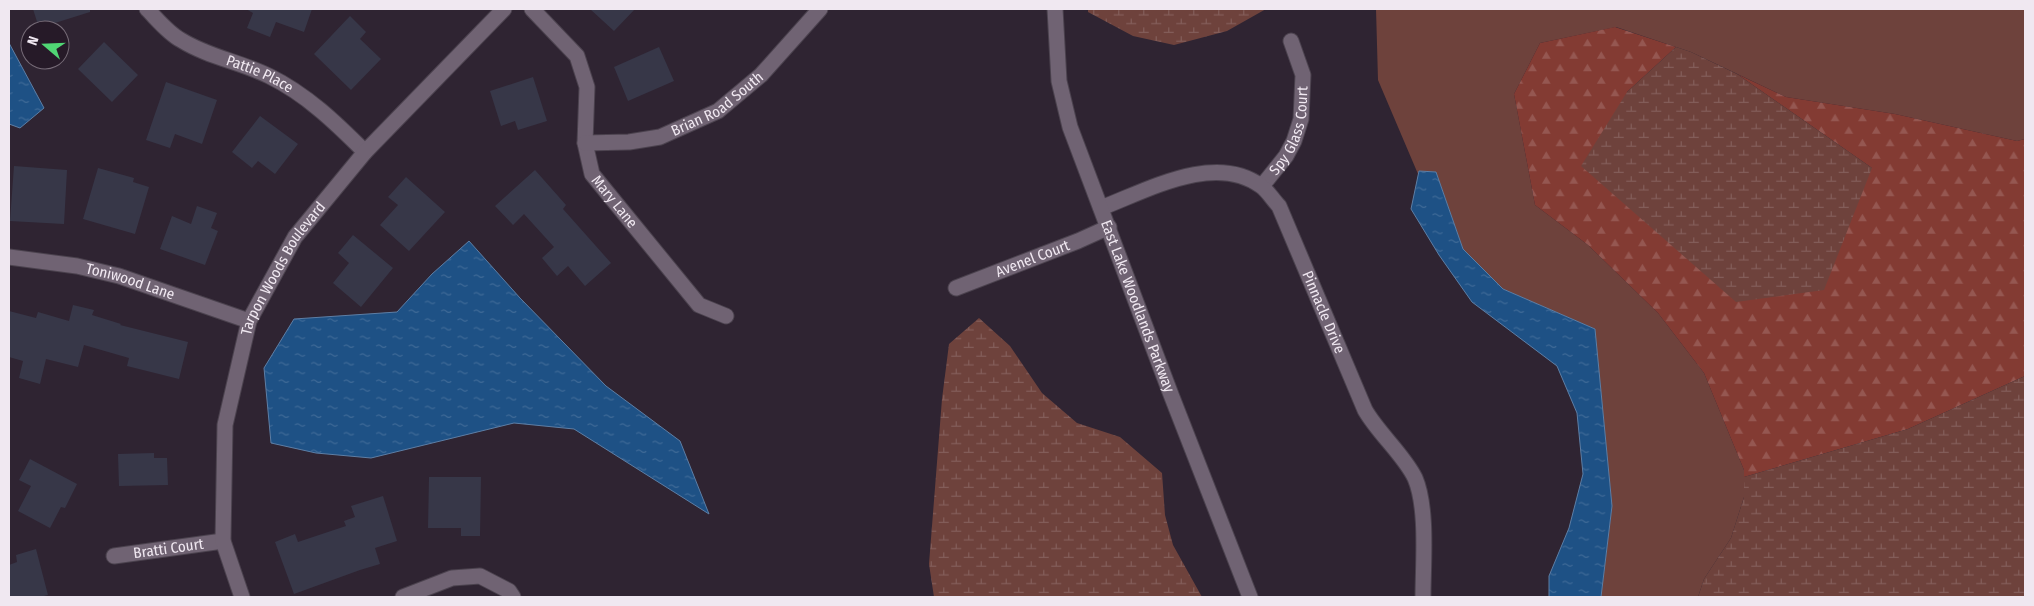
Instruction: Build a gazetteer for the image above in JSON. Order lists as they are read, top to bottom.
{
  "streets": {
    "street": [
      "Pattie Place",
      "Brian Road South",
      "Spy Glass Court",
      "Mary Lane",
      "Avenel Court",
      "Tarpon Woods Boulevard",
      "Toniwood Lane",
      "East Lake Woodlands Parkway",
      "Pinnacle Drive",
      "Bratti Court"
    ]
  },
  "crossings": [
    ["Pattie Place", "Tarpon Woods Boulevard"],
    ["Brian Road South", "Mary Lane"],
    ["Spy Glass Court", "Pinnacle Drive"],
    ["Avenel Court", "East Lake Woodlands Parkway"],
    ["Tarpon Woods Boulevard", "Toniwood Lane"],
    ["Tarpon Woods Boulevard", "Bratti Court"],
    ["East Lake Woodlands Parkway", "Pinnacle Drive"]
  ],
  "north": "left"
}
